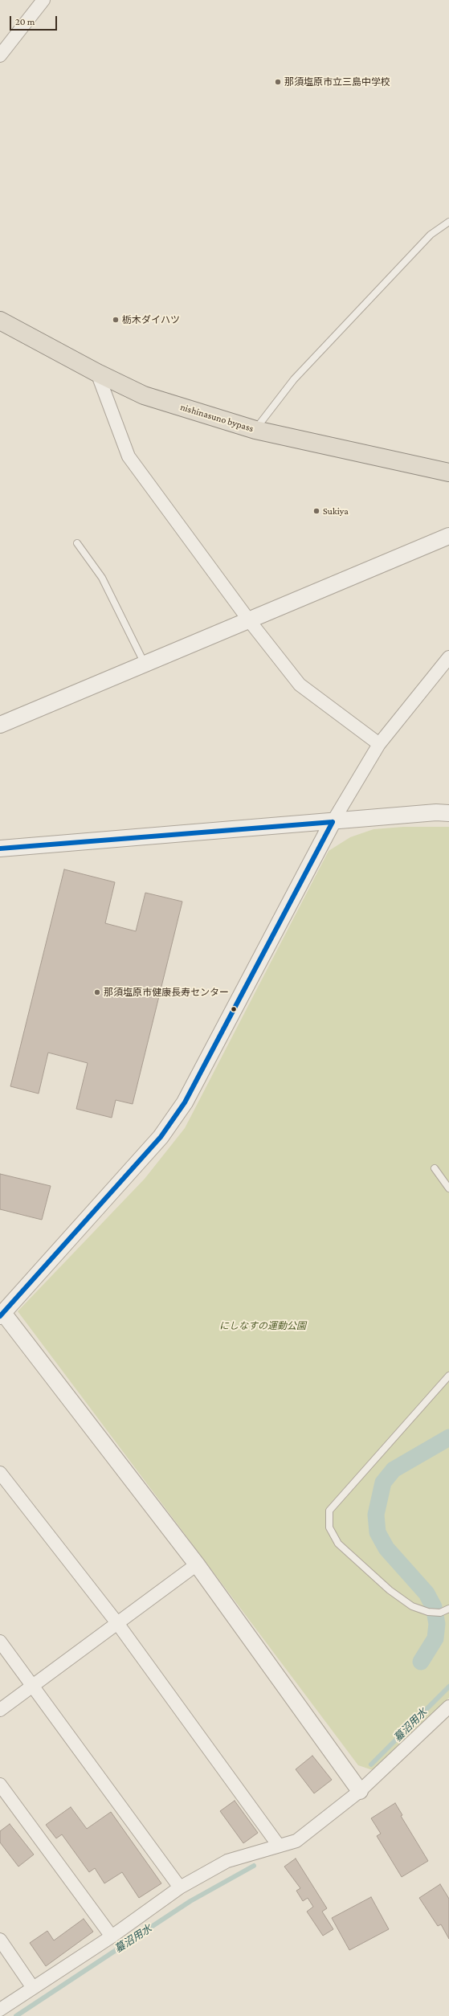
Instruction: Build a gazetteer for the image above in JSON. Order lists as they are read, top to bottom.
{
  "streets": {
    "highway": ["nishinasuno bypass"]
  },
  "water": ["蟇沼用水"],
  "parks": ["にしなすの運動公園"],
  "places": [
    "那須塩原市立三島中学校",
    "栃木ダイハツ",
    "Sukiya",
    "那須塩原市健康長寿センター"
  ],
  "scale_bar": "20 m"
}
